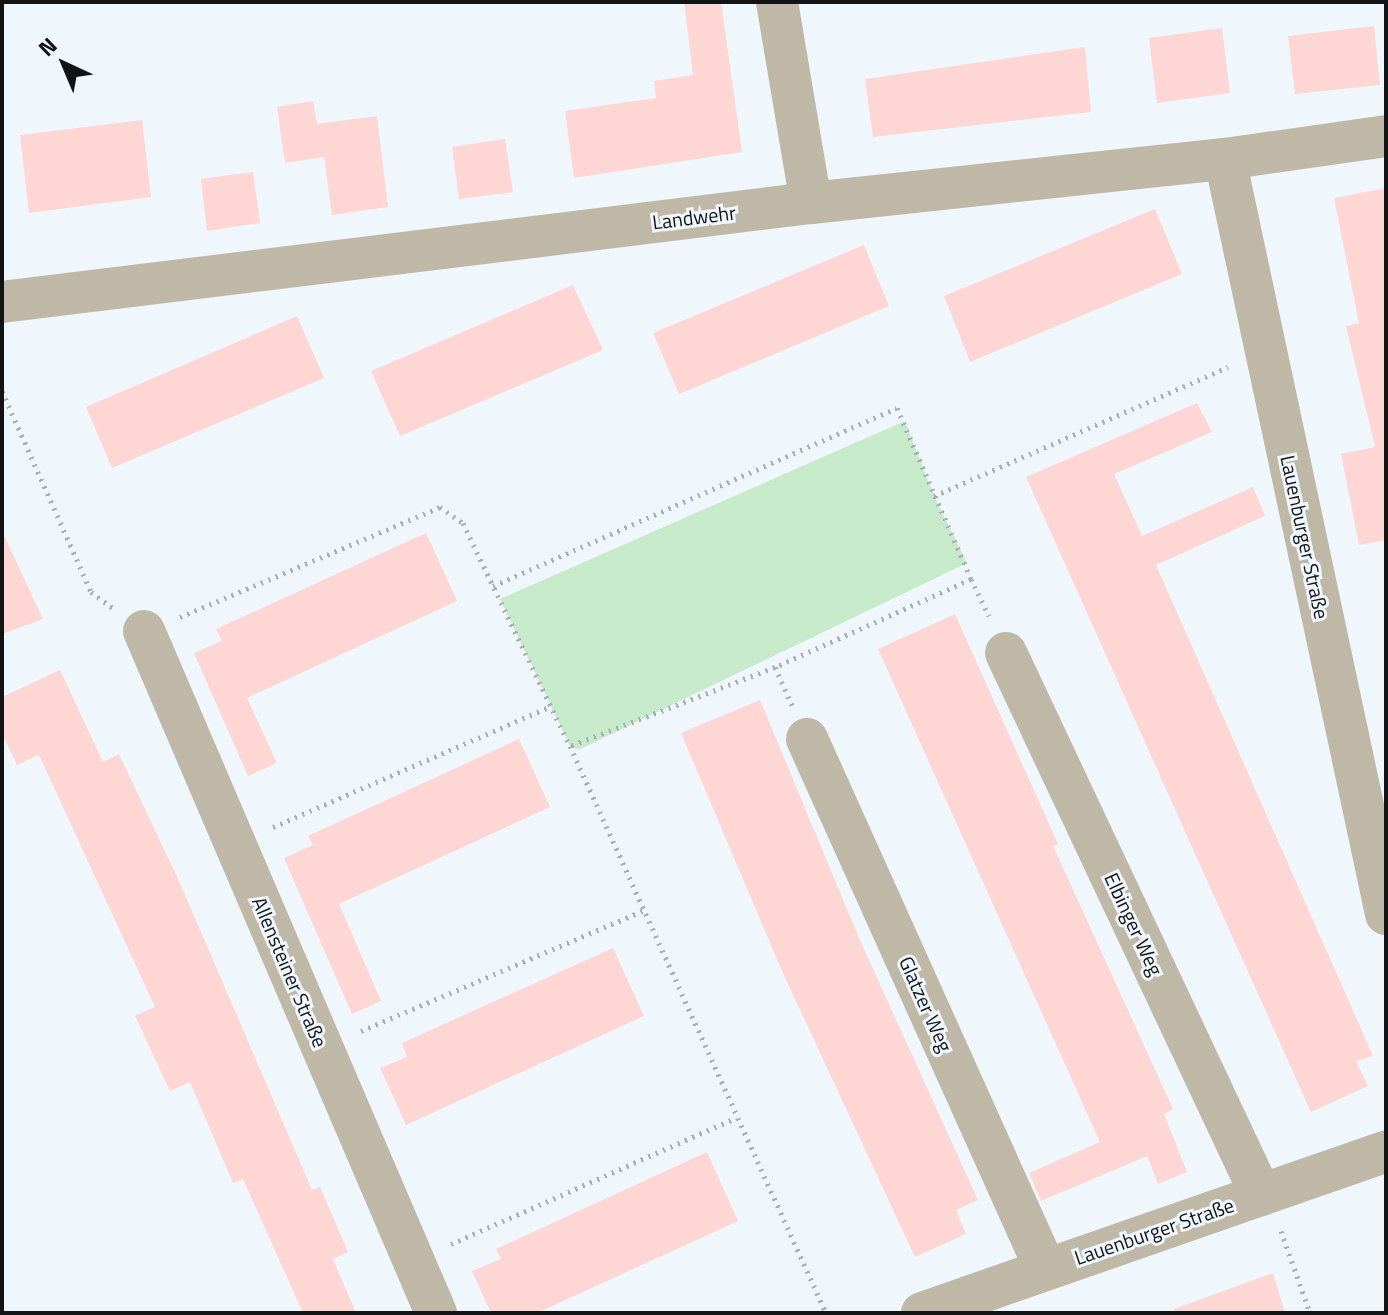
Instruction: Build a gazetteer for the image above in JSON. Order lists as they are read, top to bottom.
{
  "streets": {
    "street": [
      "Landwehr",
      "Lauenburger Straße",
      "Elbinger Weg",
      "Allensteiner Straße",
      "Glatzer Weg"
    ]
  },
  "crossings": [
    ["Landwehr", "Lauenburger Straße"],
    ["Lauenburger Straße", "Elbinger Weg"],
    ["Lauenburger Straße", "Glatzer Weg"]
  ],
  "north": "top left"
}
